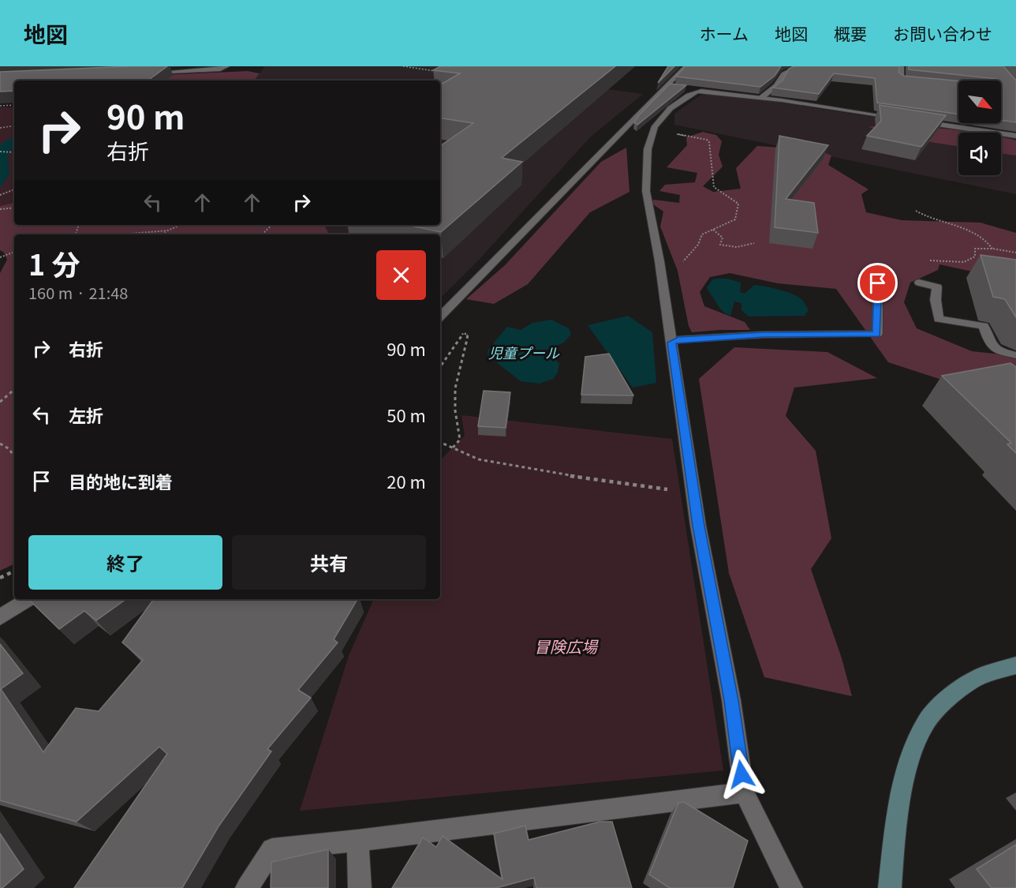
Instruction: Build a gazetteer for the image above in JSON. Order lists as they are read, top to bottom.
{
  "water": ["児童プール"],
  "parks": ["冒険広場"],
  "north": "bottom right",
  "page": {
    "header": "地図",
    "nav": [
      "ホーム",
      "地図",
      "概要",
      "お問い合わせ"
    ],
    "turn": ["90 m", "右折"],
    "heading": ["1 分", "160 m · 21:48"],
    "list": [
      {
        "name": "右折",
        "value": "90 m"
      },
      {
        "name": "左折",
        "value": "50 m"
      },
      {
        "name": "目的地に到着",
        "value": "20 m"
      }
    ],
    "buttons": ["終了", "共有"]
  }
}
